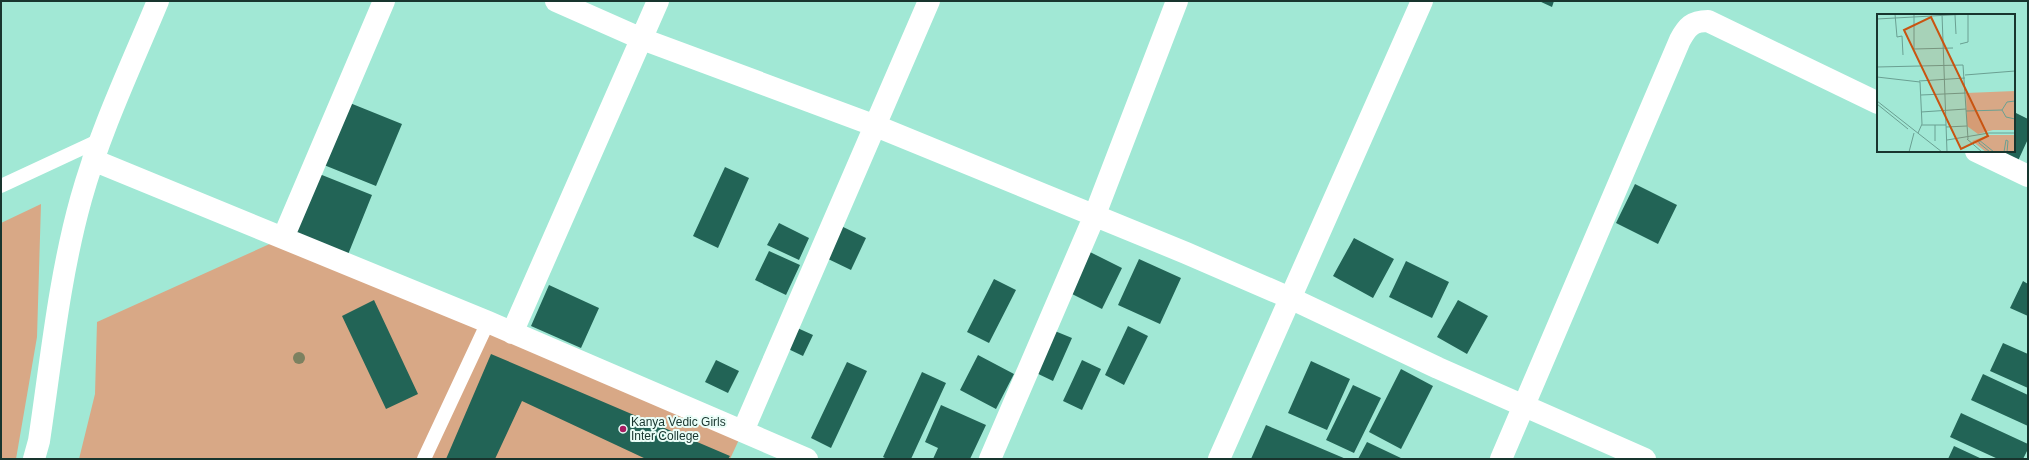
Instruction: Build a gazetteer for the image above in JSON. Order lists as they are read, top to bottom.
{
  "places": ["Kanya Vedic Girls Inter College"]
}
